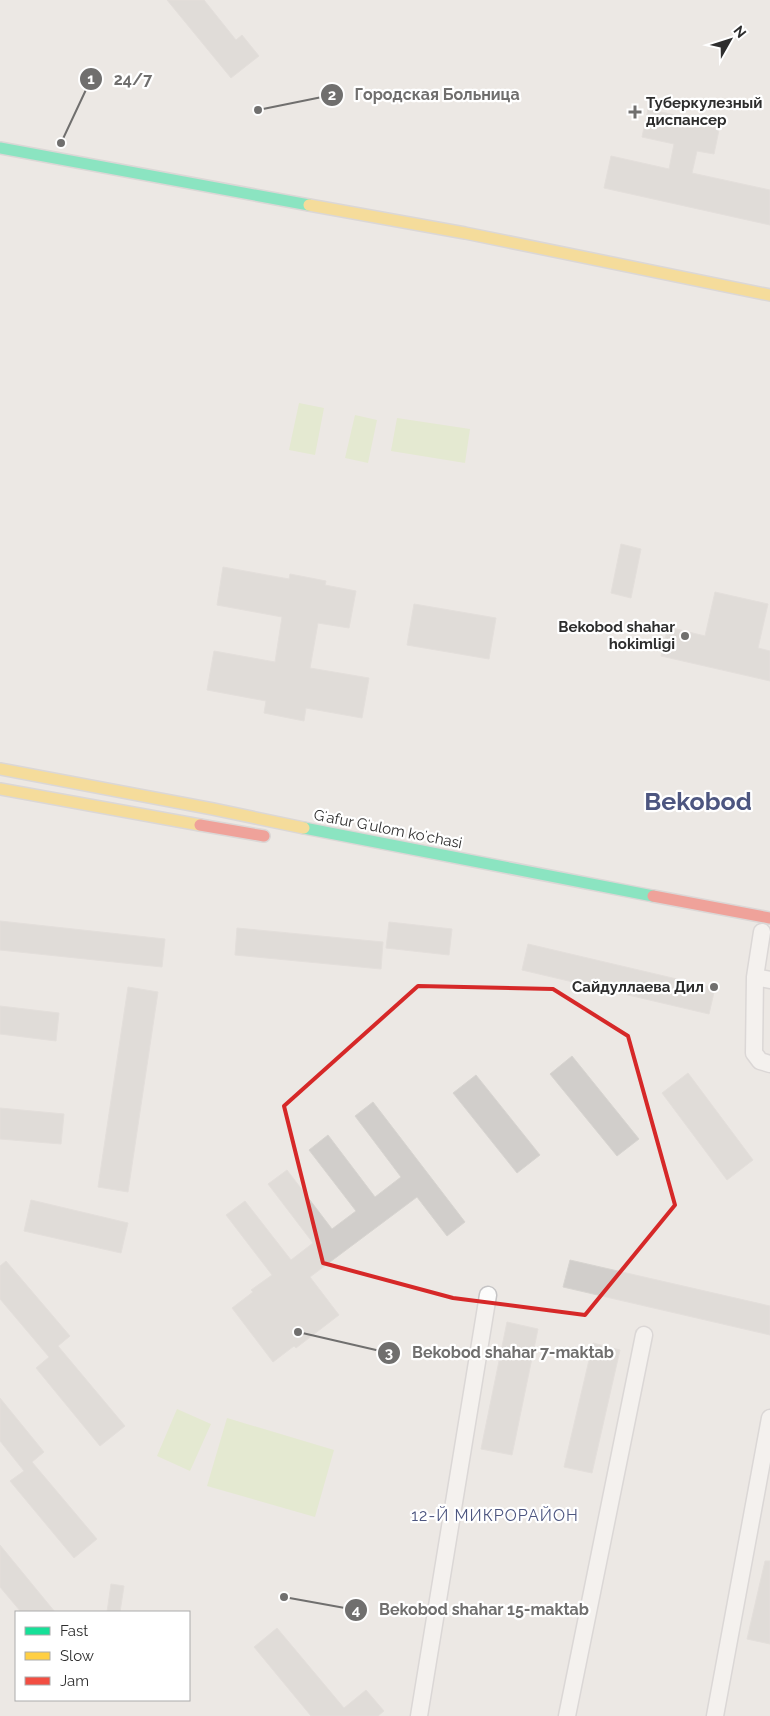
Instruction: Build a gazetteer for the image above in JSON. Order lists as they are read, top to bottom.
{
  "streets": {
    "main road": ["Gʻafur Gʻulom koʻchasi"]
  },
  "districts": ["Bekobod", "12-Й МИКРОРАЙОН"],
  "places": {
    "other": [
      "Городская Больница",
      "24/7",
      "Bekobod shahar hokimligi",
      "Сайдуллаева Дил",
      "Bekobod shahar 7-maktab",
      "Bekobod shahar 15-maktab"
    ],
    "health": ["Туберкулезный диспансер"]
  },
  "legend": ["Fast", "Slow", "Jam"],
  "north": "top right"
}
